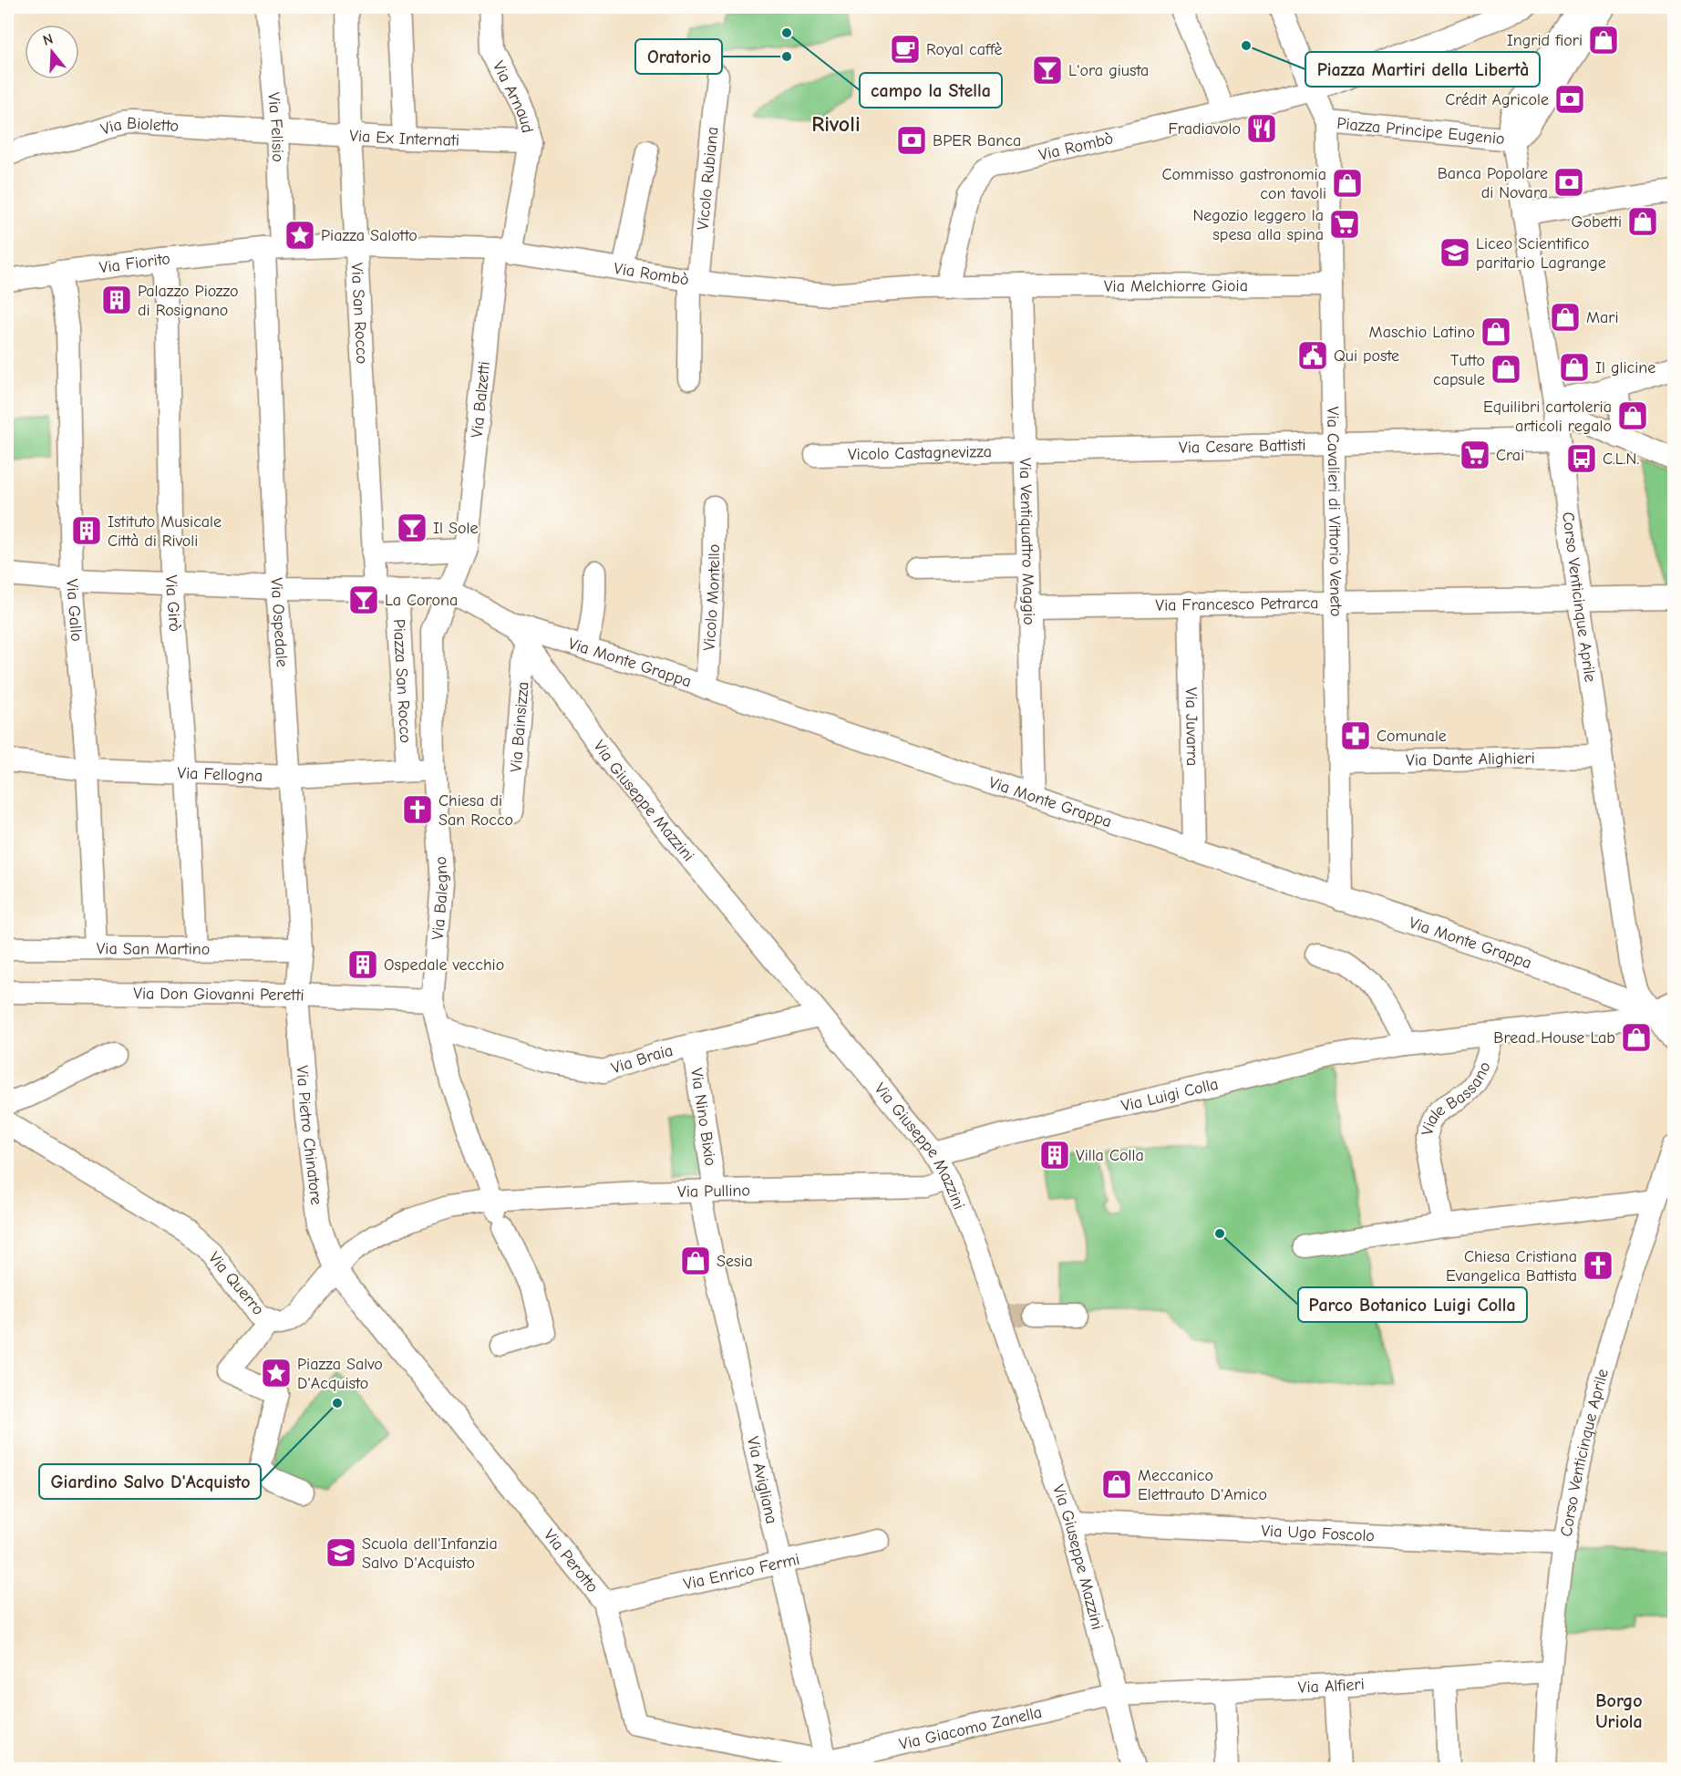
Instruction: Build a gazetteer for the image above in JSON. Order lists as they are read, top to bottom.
{
  "streets": {
    "street": [
      "Via Arnaud",
      "Via Felisio",
      "Via Bioletto",
      "Piazza Principe Eugenio",
      "Via Ex Internati",
      "Via Rombò",
      "Vicolo Rubiana",
      "Via Fiorito",
      "Via Melchiorre Gioia",
      "Via San Rocco",
      "Via Balzetti",
      "Via Cesare Battisti",
      "Vicolo Castagnevizza",
      "Via Cavalieri di Vittorio Veneto",
      "Via Ventiquattro Maggio",
      "Corso Venticinque Aprile",
      "Vicolo Montello",
      "Via Girò",
      "Via Francesco Petrarca",
      "Via Gallo",
      "Via Ospedale",
      "Via Monte Grappa",
      "Piazza San Rocco",
      "Via Bainsizza",
      "Via Juvarra",
      "Via Dante Alighieri",
      "Via Fellogna",
      "Via Giuseppe Mazzini",
      "Via Balegno",
      "Via San Martino",
      "Via Don Giovanni Peretti",
      "Via Braia",
      "Via Luigi Colla",
      "Viale Bassano",
      "Via Nino Bixio",
      "Via Pietro Chinatore",
      "Via Pullino",
      "Via Querro",
      "Via Avigliana",
      "Via Ugo Foscolo",
      "Via Perotto",
      "Via Enrico Fermi",
      "Via Alfieri",
      "Via Giacomo Zanella"
    ]
  },
  "crossings": [
    ["Via Arnaud", "Via Ex Internati"],
    ["Via Arnaud", "Via Rombò"],
    ["Via Arnaud", "Via Balzetti"],
    ["Via Felisio", "Via Bioletto"],
    ["Via Felisio", "Via Ex Internati"],
    ["Via Felisio", "Via Fiorito"],
    ["Via Felisio", "Via Ospedale"],
    ["Via Bioletto", "Via Ex Internati"],
    ["Piazza Principe Eugenio", "Via Cavalieri di Vittorio Veneto"],
    ["Piazza Principe Eugenio", "Corso Venticinque Aprile"],
    ["Via Ex Internati", "Via San Rocco"],
    ["Via Rombò", "Vicolo Rubiana"],
    ["Via Rombò", "Via Melchiorre Gioia"],
    ["Via Rombò", "Via San Rocco"],
    ["Via Rombò", "Via Balzetti"],
    ["Via Rombò", "Via Ventiquattro Maggio"],
    ["Via Fiorito", "Via Girò"],
    ["Via Fiorito", "Via Gallo"],
    ["Via Fiorito", "Via Ospedale"],
    ["Via Melchiorre Gioia", "Via Cavalieri di Vittorio Veneto"],
    ["Via Melchiorre Gioia", "Via Ventiquattro Maggio"],
    ["Via Cesare Battisti", "Vicolo Castagnevizza"],
    ["Via Cesare Battisti", "Via Cavalieri di Vittorio Veneto"],
    ["Via Cesare Battisti", "Via Ventiquattro Maggio"],
    ["Via Cesare Battisti", "Corso Venticinque Aprile"],
    ["Vicolo Castagnevizza", "Via Ventiquattro Maggio"],
    ["Via Cavalieri di Vittorio Veneto", "Via Francesco Petrarca"],
    ["Via Cavalieri di Vittorio Veneto", "Via Monte Grappa"],
    ["Via Cavalieri di Vittorio Veneto", "Via Dante Alighieri"],
    ["Via Ventiquattro Maggio", "Via Francesco Petrarca"],
    ["Via Ventiquattro Maggio", "Via Monte Grappa"],
    ["Corso Venticinque Aprile", "Via Francesco Petrarca"],
    ["Corso Venticinque Aprile", "Via Monte Grappa"],
    ["Corso Venticinque Aprile", "Via Dante Alighieri"],
    ["Corso Venticinque Aprile", "Via Luigi Colla"],
    ["Corso Venticinque Aprile", "Via Ugo Foscolo"],
    ["Corso Venticinque Aprile", "Via Alfieri"],
    ["Vicolo Montello", "Via Monte Grappa"],
    ["Via Girò", "Via Fellogna"],
    ["Via Girò", "Via San Martino"],
    ["Via Francesco Petrarca", "Via Juvarra"],
    ["Via Gallo", "Via Fellogna"],
    ["Via Gallo", "Via San Martino"],
    ["Via Ospedale", "Via Fellogna"],
    ["Via Ospedale", "Via San Martino"],
    ["Via Ospedale", "Via Don Giovanni Peretti"],
    ["Via Ospedale", "Via Pietro Chinatore"],
    ["Via Monte Grappa", "Via Bainsizza"],
    ["Via Monte Grappa", "Via Juvarra"],
    ["Via Monte Grappa", "Via Giuseppe Mazzini"],
    ["Via Monte Grappa", "Via Balegno"],
    ["Via Monte Grappa", "Via Luigi Colla"],
    ["Piazza San Rocco", "Via Fellogna"],
    ["Via Bainsizza", "Via Giuseppe Mazzini"],
    ["Via Fellogna", "Via Balegno"],
    ["Via Giuseppe Mazzini", "Via Braia"],
    ["Via Giuseppe Mazzini", "Via Luigi Colla"],
    ["Via Giuseppe Mazzini", "Via Pullino"],
    ["Via Giuseppe Mazzini", "Via Ugo Foscolo"],
    ["Via Giuseppe Mazzini", "Via Alfieri"],
    ["Via Giuseppe Mazzini", "Via Giacomo Zanella"],
    ["Via Balegno", "Via Don Giovanni Peretti"],
    ["Via Balegno", "Via Braia"],
    ["Via Balegno", "Via Pullino"],
    ["Via Balegno", "Via Querro"],
    ["Via Don Giovanni Peretti", "Via Pietro Chinatore"],
    ["Via Braia", "Via Nino Bixio"],
    ["Via Luigi Colla", "Viale Bassano"],
    ["Via Nino Bixio", "Via Pullino"],
    ["Via Nino Bixio", "Via Avigliana"],
    ["Via Pietro Chinatore", "Via Querro"],
    ["Via Pietro Chinatore", "Via Perotto"],
    ["Via Pullino", "Via Querro"],
    ["Via Pullino", "Via Avigliana"],
    ["Via Querro", "Via Perotto"],
    ["Via Avigliana", "Via Perotto"],
    ["Via Avigliana", "Via Enrico Fermi"],
    ["Via Avigliana", "Via Giacomo Zanella"],
    ["Via Perotto", "Via Enrico Fermi"],
    ["Via Perotto", "Via Giacomo Zanella"],
    ["Via Alfieri", "Via Giacomo Zanella"]
  ],
  "districts": ["Rivoli", "Borgo Uriola"],
  "places": {
    "other": [
      "campo la Stella",
      "Piazza Martiri della Libertà",
      "Oratorio",
      "Parco Botanico Luigi Colla",
      "Giardino Salvo D'Acquisto"
    ],
    "shop": [
      "Ingrid fiori",
      "Commisso gastronomia con tavoli",
      "Gobetti",
      "Mari",
      "Maschio Latino",
      "Il glicine",
      "Tutto capsule",
      "Equilibri cartoleria articoli regalo",
      "Bread House Lab",
      "Sesia",
      "Meccanico Elettrauto D'Amico"
    ],
    "cafe": ["Royal caffè"],
    "bar": ["L'ora giusta", "Il Sole", "La Corona"],
    "bank": ["Crédit Agricole", "BPER Banca", "Banca Popolare di Novara"],
    "restaurant": ["Fradiavolo"],
    "supermarket": ["Negozio leggero la spesa alla spina", "Crai"],
    "place": ["Piazza Salotto", "Piazza Salvo D'Acquisto"],
    "school or university": ["Liceo Scientifico paritario Lagrange", "Scuola dell'Infanzia Salvo D'Acquisto"],
    "building": [
      "Palazzo Piozzo di Rosignano",
      "Istituto Musicale Città di Rivoli",
      "Ospedale vecchio",
      "Villa Colla"
    ],
    "public building": ["Qui poste"],
    "bus stop": ["C.L.N."],
    "pharmacy": ["Comunale"],
    "church": ["Chiesa di San Rocco", "Chiesa Cristiana Evangelica Battista"]
  },
  "north": "top"
}
